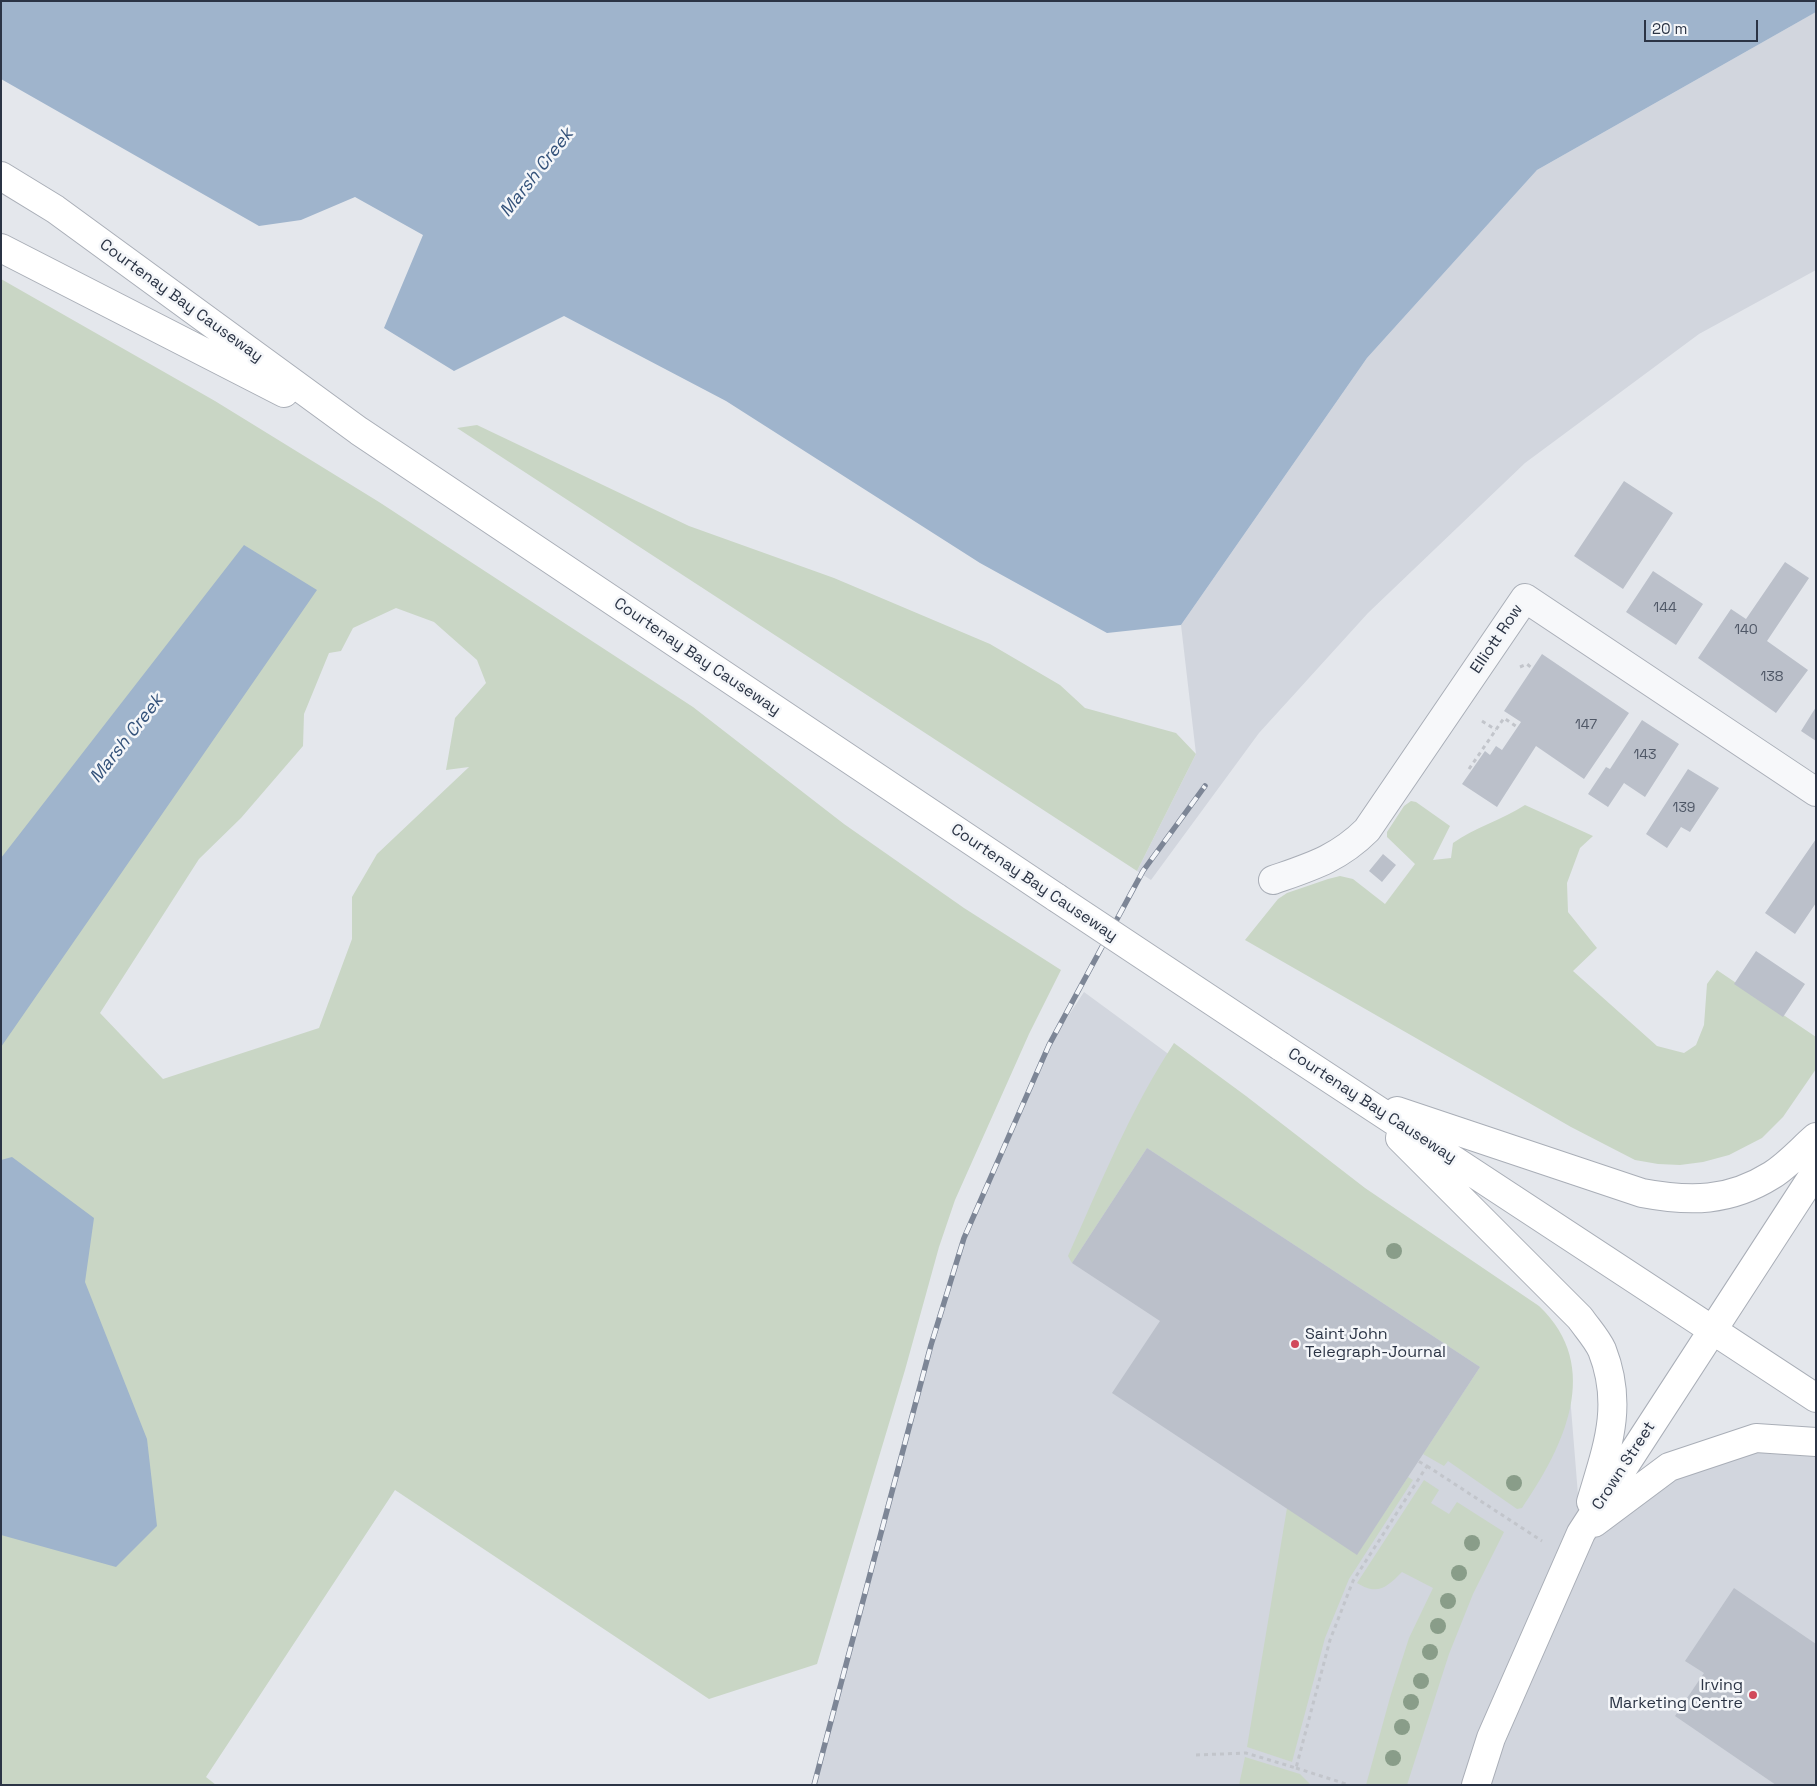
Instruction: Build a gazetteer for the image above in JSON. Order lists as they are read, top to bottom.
{
  "streets": {
    "main road": ["Courtenay Bay Causeway", "Crown Street"],
    "street": ["Elliott Row"]
  },
  "crossings": [
    ["Courtenay Bay Causeway", "Crown Street"]
  ],
  "water": ["Marsh Creek"],
  "places": ["Saint John Telegraph-Journal", "Irving Marketing Centre"],
  "house_numbers": [
    "144",
    "140",
    "138",
    "147",
    "143",
    "139"
  ],
  "scale_bar": "20 m"
}
